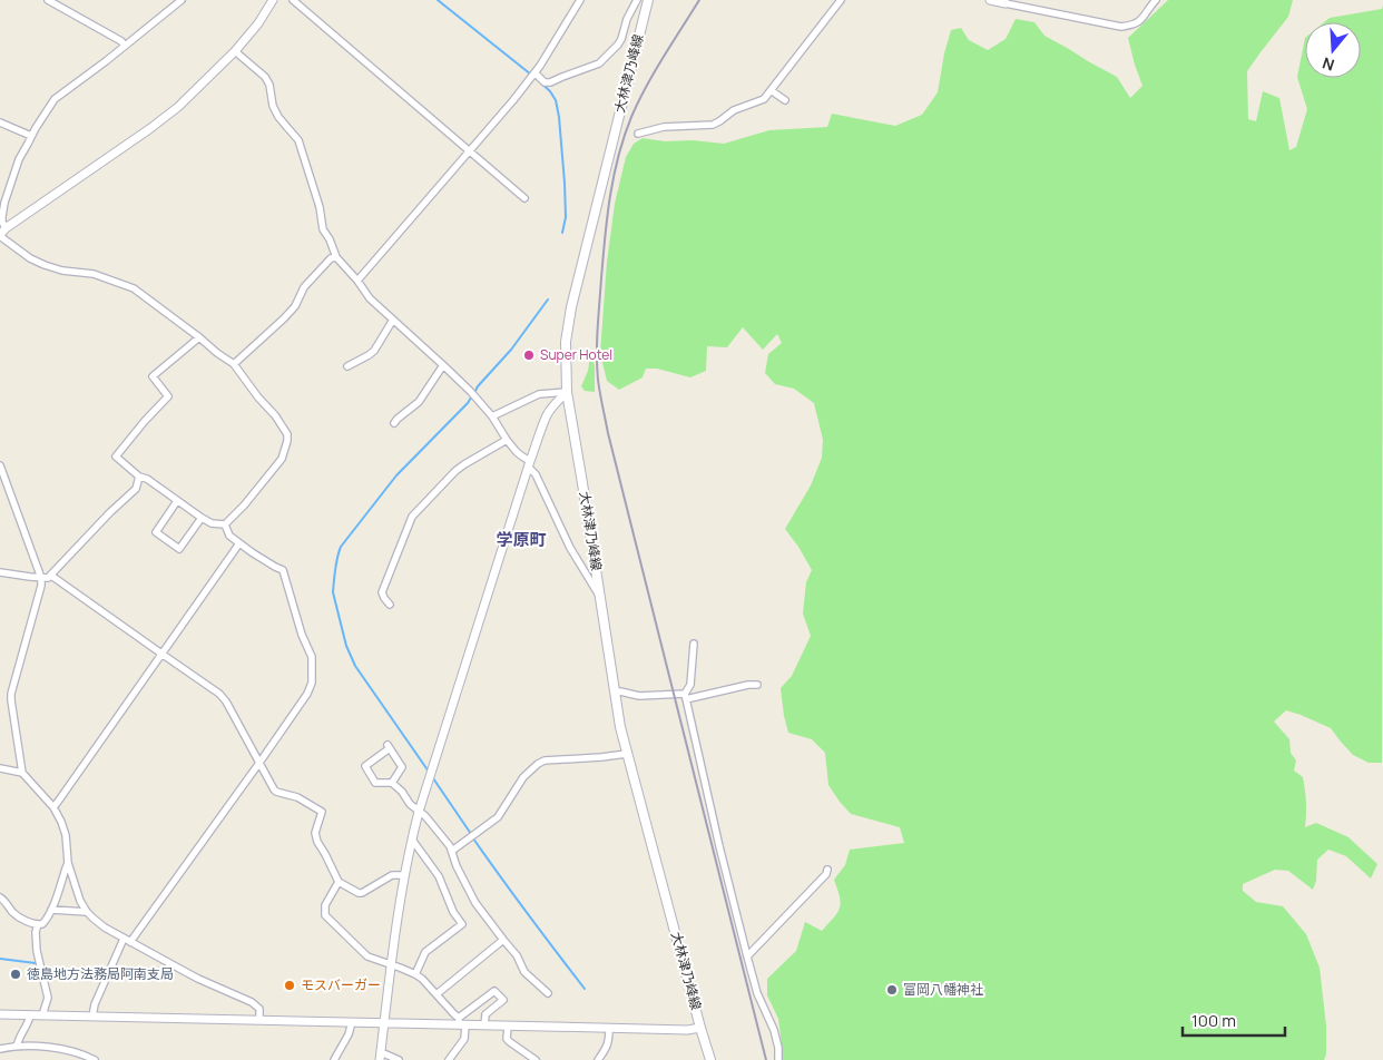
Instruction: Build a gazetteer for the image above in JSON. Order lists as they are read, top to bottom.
{
  "streets": {
    "main road": ["大林津乃峰線"]
  },
  "districts": ["学原町"],
  "places": [
    "Super Hotel",
    "徳島地方法務局阿南支局",
    "モスバーガー",
    "富岡八幡神社"
  ],
  "scale_bar": "100 m",
  "north": "bottom"
}
